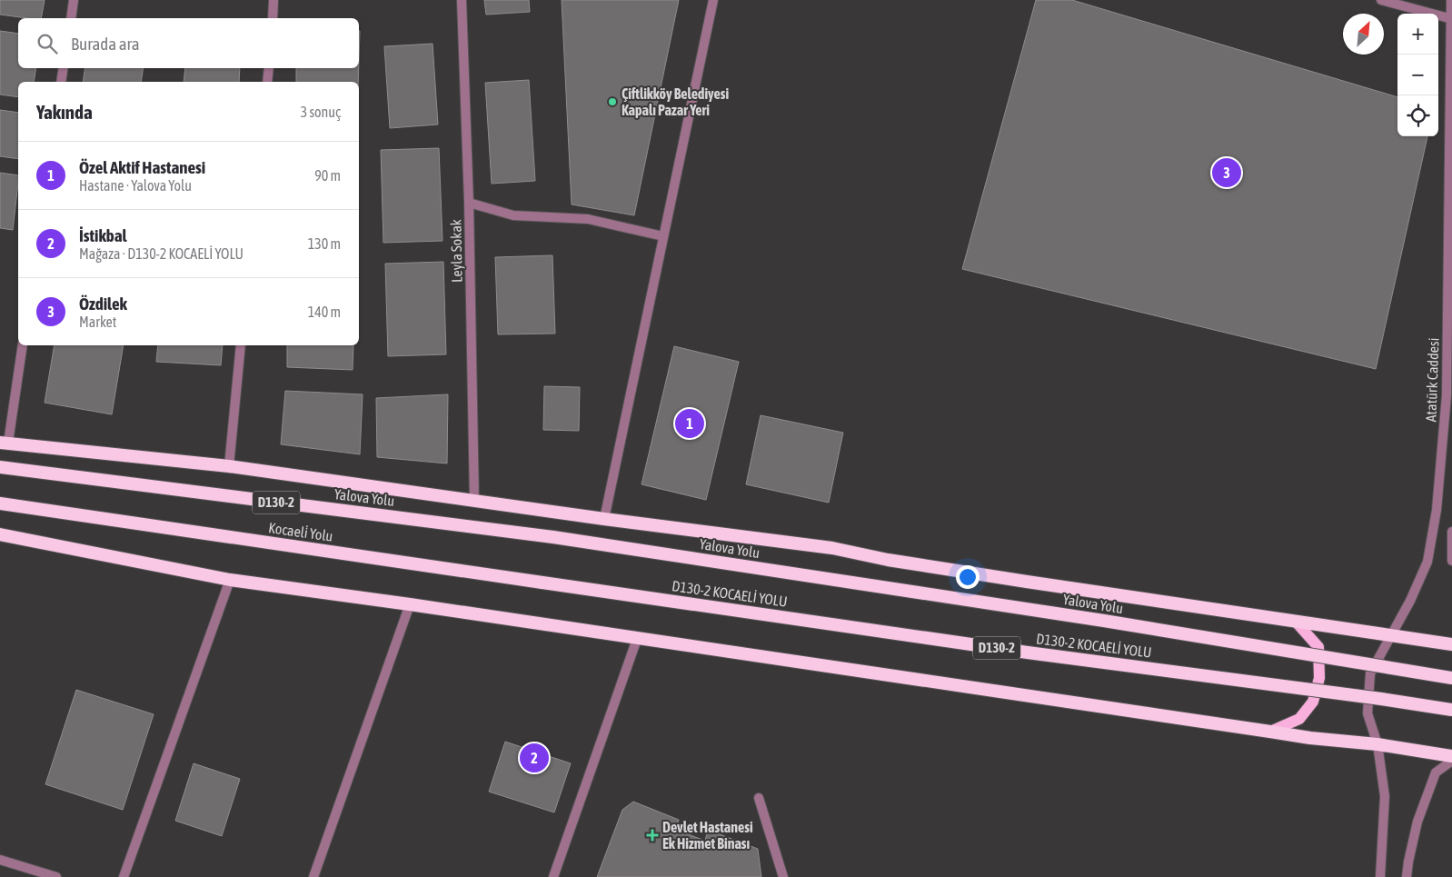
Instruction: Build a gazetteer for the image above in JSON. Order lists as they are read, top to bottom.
{
  "streets": {
    "highway": [
      "Yalova Yolu",
      "D130-2",
      "Kocaeli̇ Yolu",
      "D130-2 KOCAELİ YOLU"
    ],
    "street": ["Leyla Sokak", "Atatürk Caddesi"]
  },
  "crossings": [
    ["Kocaeli̇ Yolu", "D130-2 KOCAELİ YOLU"]
  ],
  "places": {
    "other": ["Çiftlikköy Belediyesi Kapalı Pazar Yeri"],
    "health": ["Devlet Hastanesi Ek Hizmet Binası"]
  },
  "north": "top right",
  "page": {
    "map_buttons": ["+", "−"],
    "search": "Burada ara",
    "heading": ["Yakında", "3 sonuç"],
    "list": [
      {
        "mark": "1",
        "name": "Özel Aktif Hastanesi",
        "note": "Hastane · Yalova Yolu",
        "value": "90 m"
      },
      {
        "mark": "2",
        "name": "İstikbal",
        "note": "Mağaza · D130-2 KOCAELİ YOLU",
        "value": "130 m"
      },
      {
        "mark": "3",
        "name": "Özdilek",
        "note": "Market",
        "value": "140 m"
      }
    ],
    "pins": ["3", "1", "2"]
  }
}
